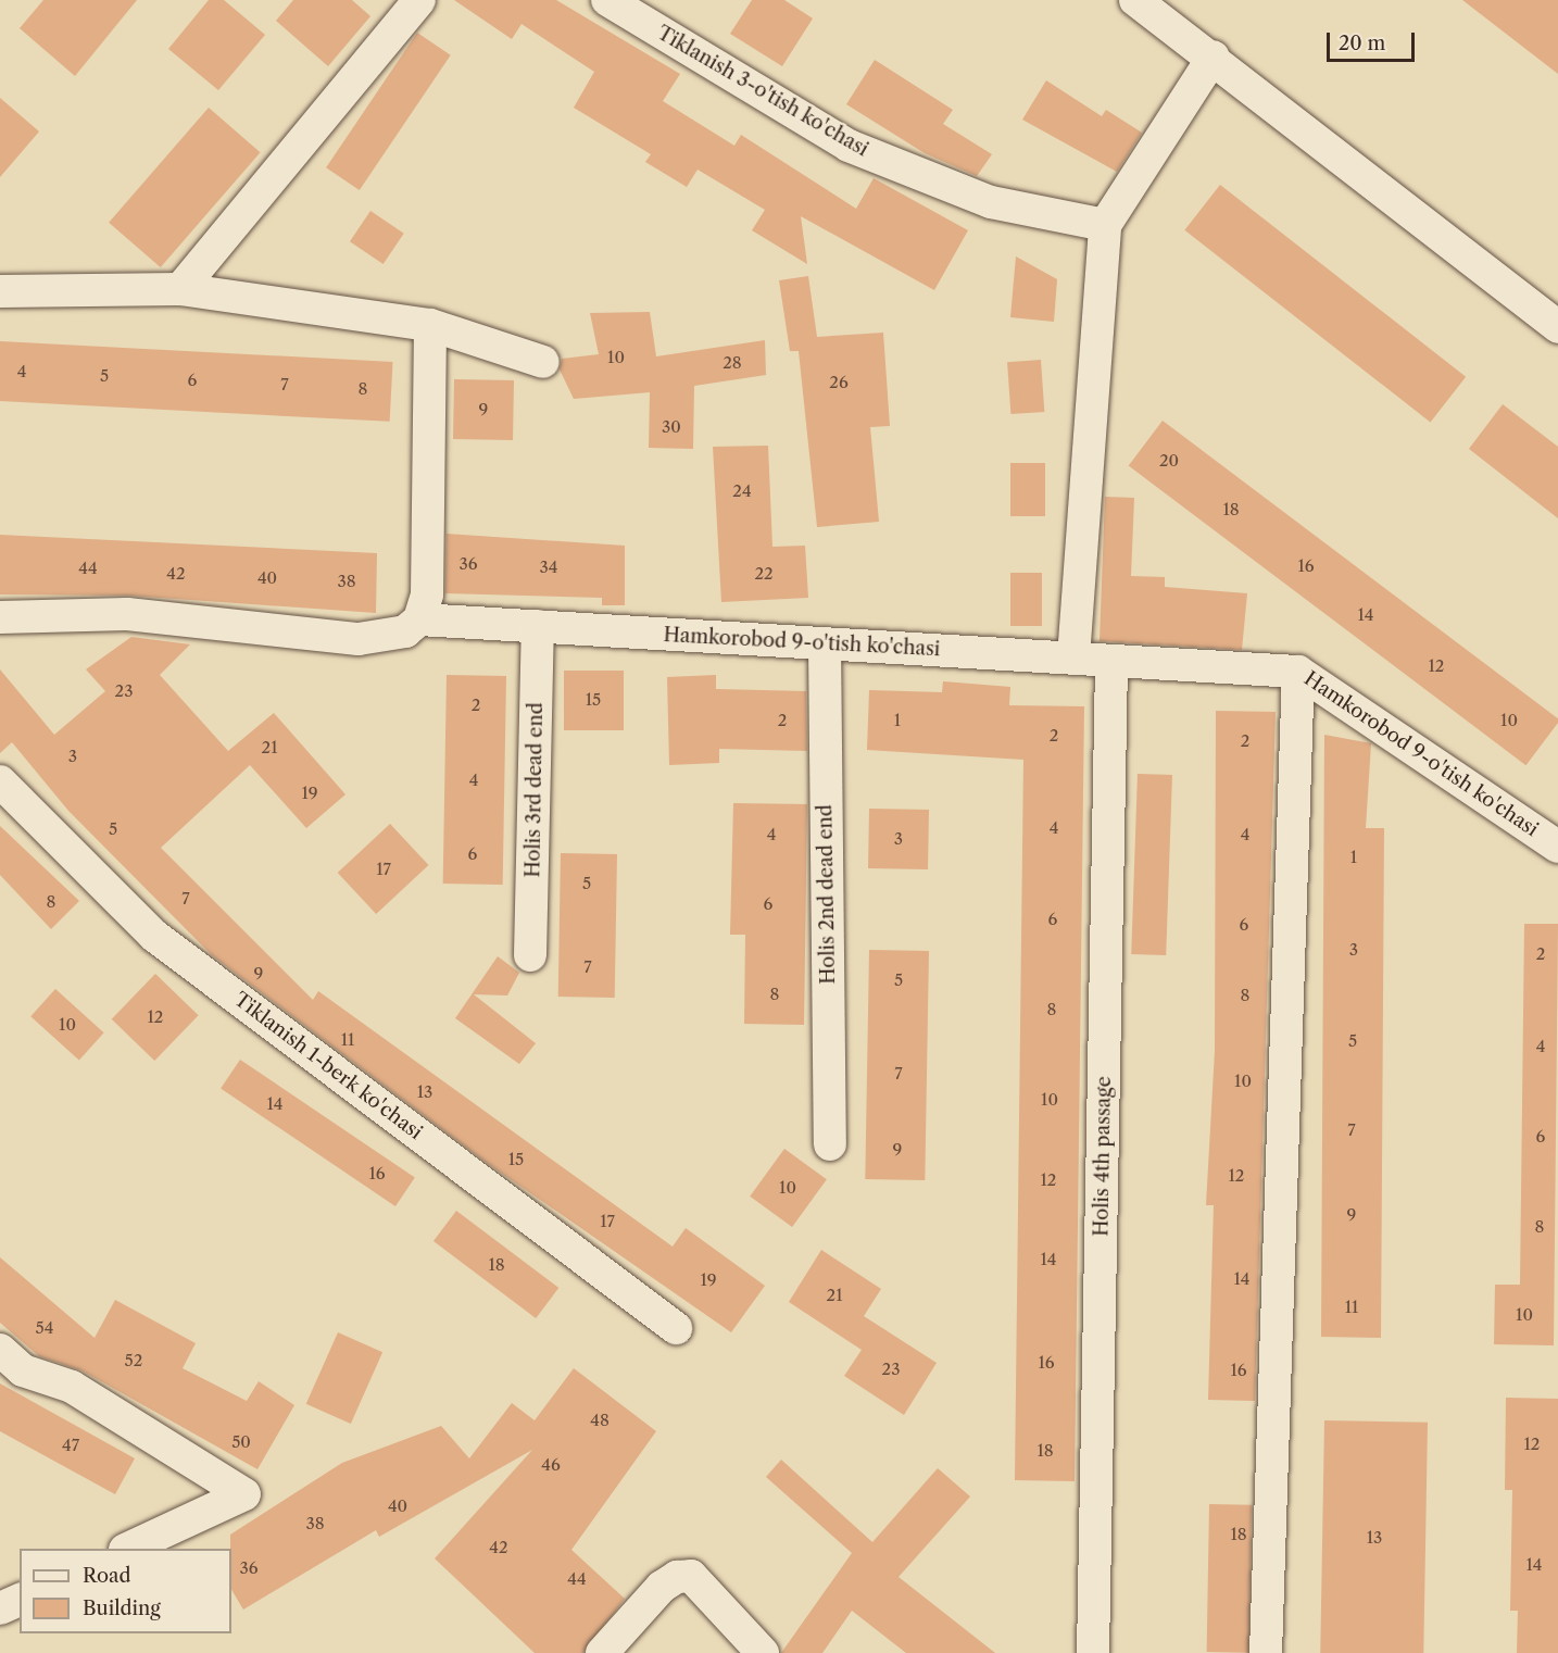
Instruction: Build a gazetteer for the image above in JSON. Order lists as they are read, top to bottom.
{
  "streets": {
    "street": [
      "Tiklanish 3-o'tish ko'chasi",
      "Hamkorobod 9-o'tish ko'chasi",
      "Holis 3rd dead end",
      "Holis 2nd dead end",
      "Tiklanish 1-berk ko'chasi",
      "Holis 4th passage"
    ]
  },
  "crossings": [
    ["Hamkorobod 9-o'tish ko'chasi", "Holis 3rd dead end"],
    ["Hamkorobod 9-o'tish ko'chasi", "Holis 2nd dead end"],
    ["Hamkorobod 9-o'tish ko'chasi", "Holis 4th passage"]
  ],
  "house_numbers": [
    "10",
    "28",
    "4",
    "5",
    "6",
    "26",
    "7",
    "8",
    "9",
    "30",
    "20",
    "24",
    "18",
    "36",
    "16",
    "34",
    "44",
    "42",
    "22",
    "40",
    "38",
    "14",
    "12",
    "23",
    "15",
    "2",
    "2",
    "1",
    "10",
    "2",
    "2",
    "21",
    "3",
    "4",
    "19",
    "4",
    "5",
    "4",
    "4",
    "3",
    "6",
    "1",
    "17",
    "5",
    "7",
    "8",
    "6",
    "6",
    "6",
    "3",
    "2",
    "7",
    "9",
    "5",
    "8",
    "8",
    "8",
    "12",
    "10",
    "11",
    "5",
    "4",
    "7",
    "10",
    "13",
    "10",
    "14",
    "7",
    "6",
    "9",
    "15",
    "16",
    "12",
    "12",
    "10",
    "9",
    "17",
    "8",
    "14",
    "18",
    "14",
    "19",
    "21",
    "11",
    "10",
    "54",
    "52",
    "16",
    "23",
    "16",
    "48",
    "50",
    "12",
    "47",
    "18",
    "46",
    "40",
    "38",
    "18",
    "13",
    "42",
    "14",
    "36",
    "44"
  ],
  "legend": ["Road", "Building"],
  "scale_bar": "20 m"
}
